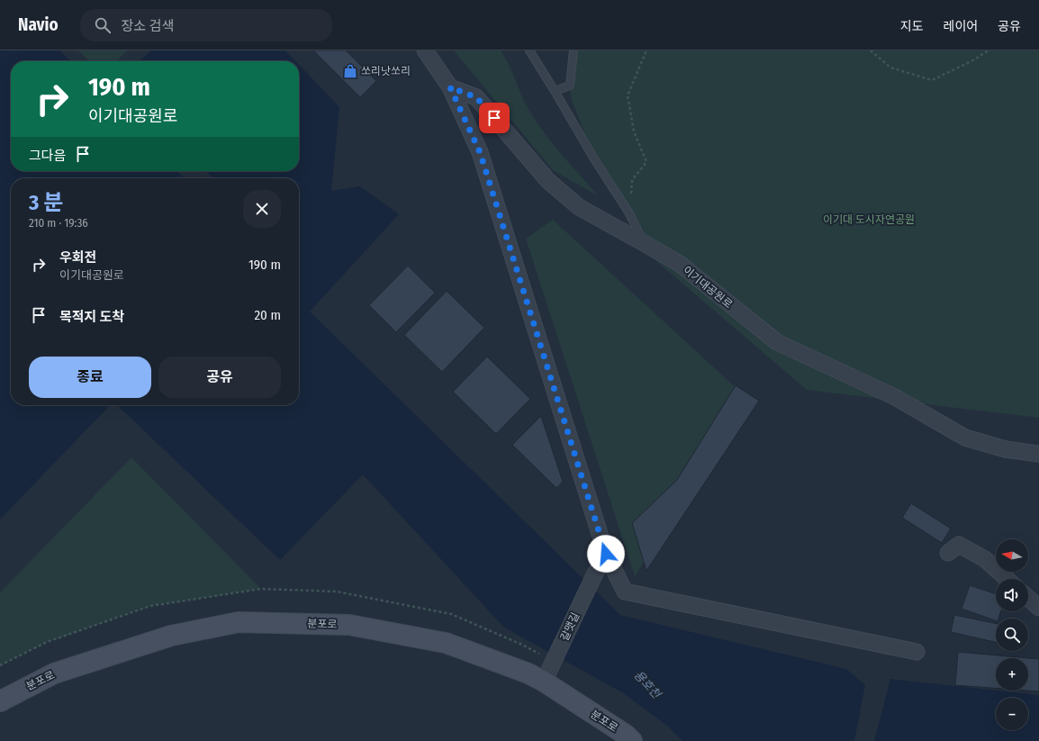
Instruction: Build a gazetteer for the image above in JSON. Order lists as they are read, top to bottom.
{
  "streets": {
    "main road": ["분포로"],
    "street": ["이기대공원로", "갈맷길"]
  },
  "crossings": [
    ["분포로", "갈맷길"]
  ],
  "water": ["용호천"],
  "parks": ["이기대 도시자연공원"],
  "places": {
    "shop": ["쏘리낫쏘리"]
  },
  "north": "left",
  "page": {
    "header": "Navio",
    "search": "장소 검색",
    "nav": ["지도", "레이어", "공유"],
    "turn": ["190 m", "이기대공원로"],
    "then": "그다음",
    "heading": ["3 분", "210 m · 19:36"],
    "list": [
      {
        "name": "우회전",
        "note": "이기대공원로",
        "value": "190 m"
      },
      {
        "name": "목적지 도착",
        "value": "20 m"
      }
    ],
    "buttons": ["종료", "공유"],
    "map_buttons": ["+", "−"]
  }
}
